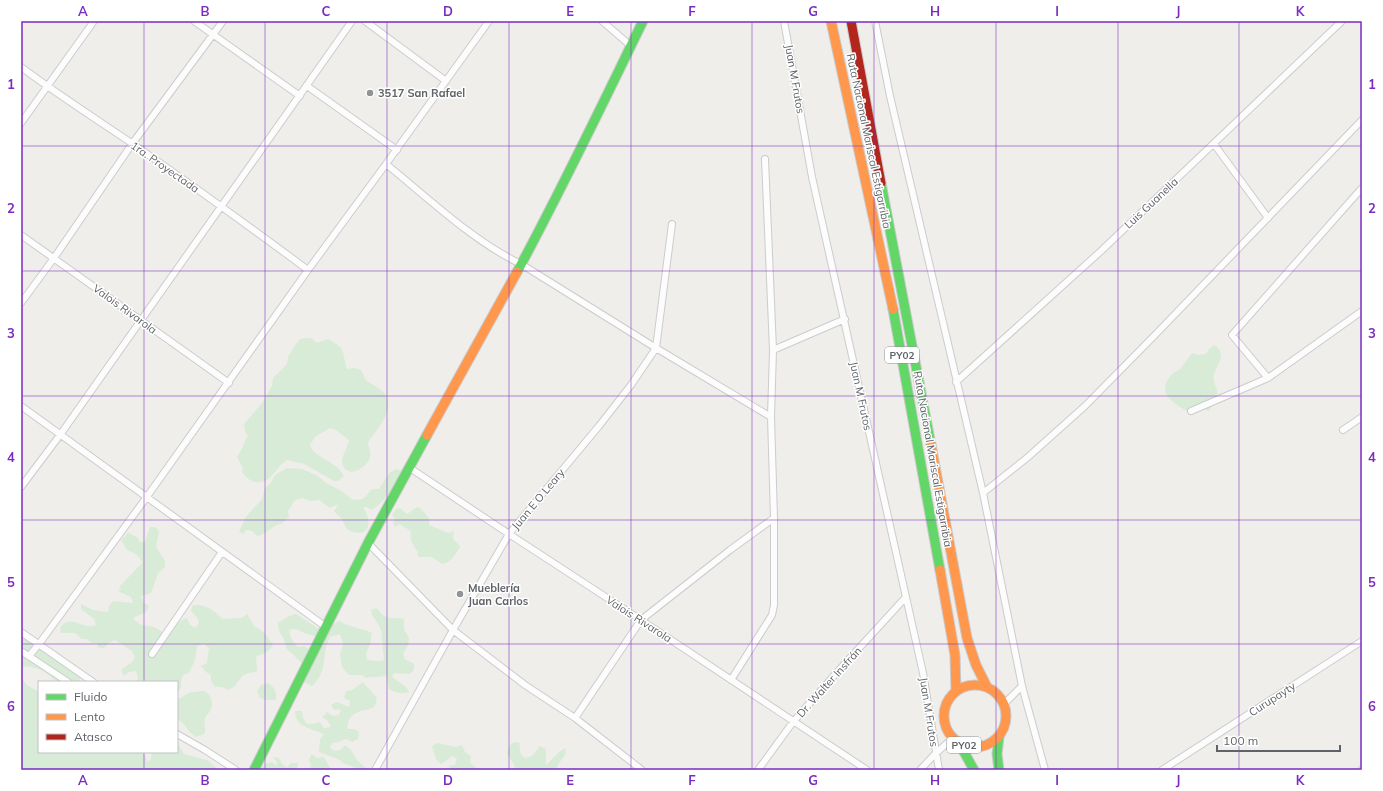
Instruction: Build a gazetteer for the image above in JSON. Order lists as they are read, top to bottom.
{
  "streets": {
    "main road": ["Ruta Nacional Mariscal Estigarribia", "PY02"],
    "street": [
      "Juan M Frutos",
      "1ra. Proyectada",
      "Luis Guanella",
      "Valois Rivarola",
      "Juan E O Leary",
      "Dr. Walter Insfrán",
      "Curupayty"
    ]
  },
  "crossings": [
    ["Juan M Frutos", "Dr. Walter Insfrán"],
    ["Ruta Nacional Mariscal Estigarribia", "PY02"],
    ["Valois Rivarola", "Juan E O Leary"],
    ["Valois Rivarola", "Dr. Walter Insfrán"]
  ],
  "places": ["3517 San Rafael", "Mueblería Juan Carlos"],
  "legend": ["Fluido", "Lento", "Atasco"],
  "scale_bar": "100 m",
  "grid": {
    "columns": [
      "A",
      "B",
      "C",
      "D",
      "E",
      "F",
      "G",
      "H",
      "I",
      "J",
      "K"
    ],
    "rows": [
      "1",
      "2",
      "3",
      "4",
      "5",
      "6"
    ]
  }
}
